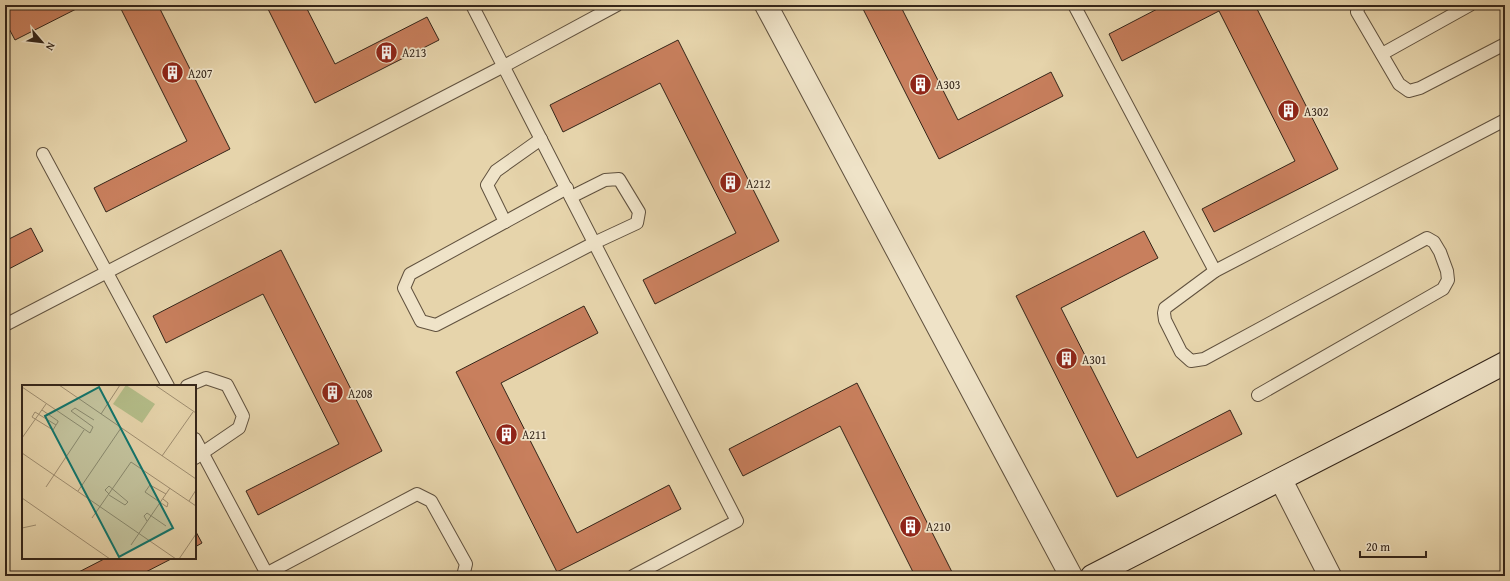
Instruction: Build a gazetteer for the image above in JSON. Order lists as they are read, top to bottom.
{
  "places": {
    "building": [
      "A213",
      "A207",
      "A303",
      "A302",
      "A212",
      "A301",
      "A208",
      "A211",
      "A210"
    ]
  },
  "scale_bar": "20 m",
  "north": "bottom right"
}
